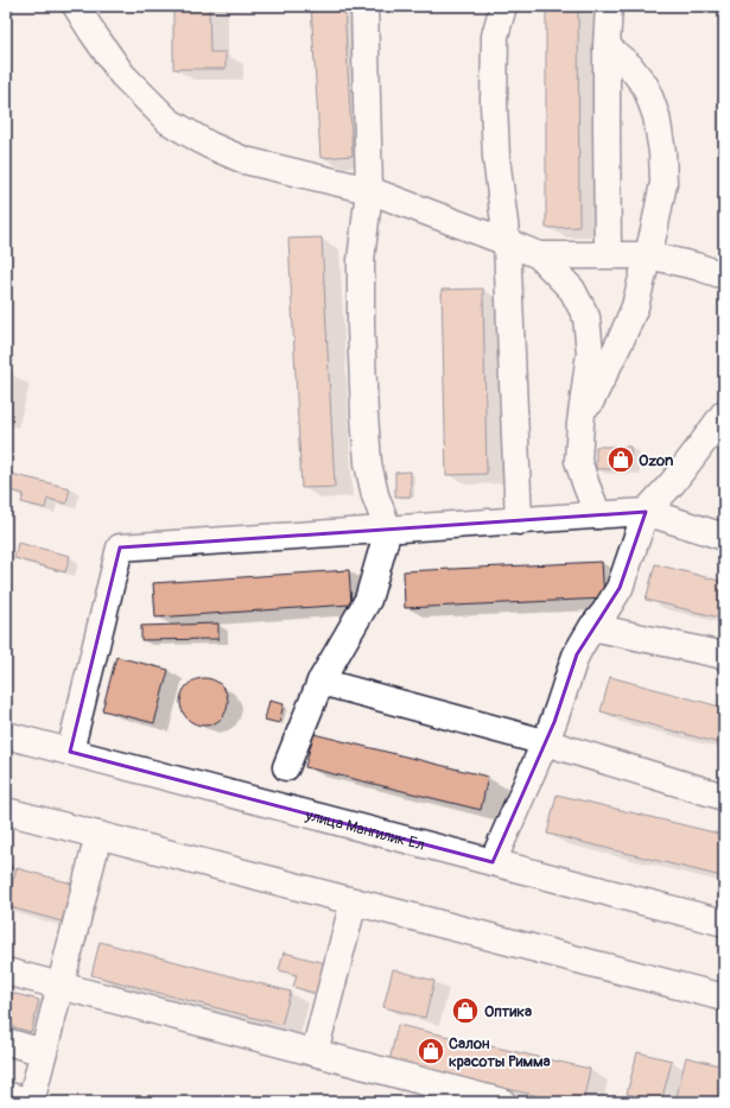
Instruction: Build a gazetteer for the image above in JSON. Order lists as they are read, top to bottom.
{
  "streets": {
    "street": ["улица Мангилик Ел"]
  },
  "places": {
    "shop": ["Ozon", "Оптика", "Салон красоты Римма"]
  }
}
